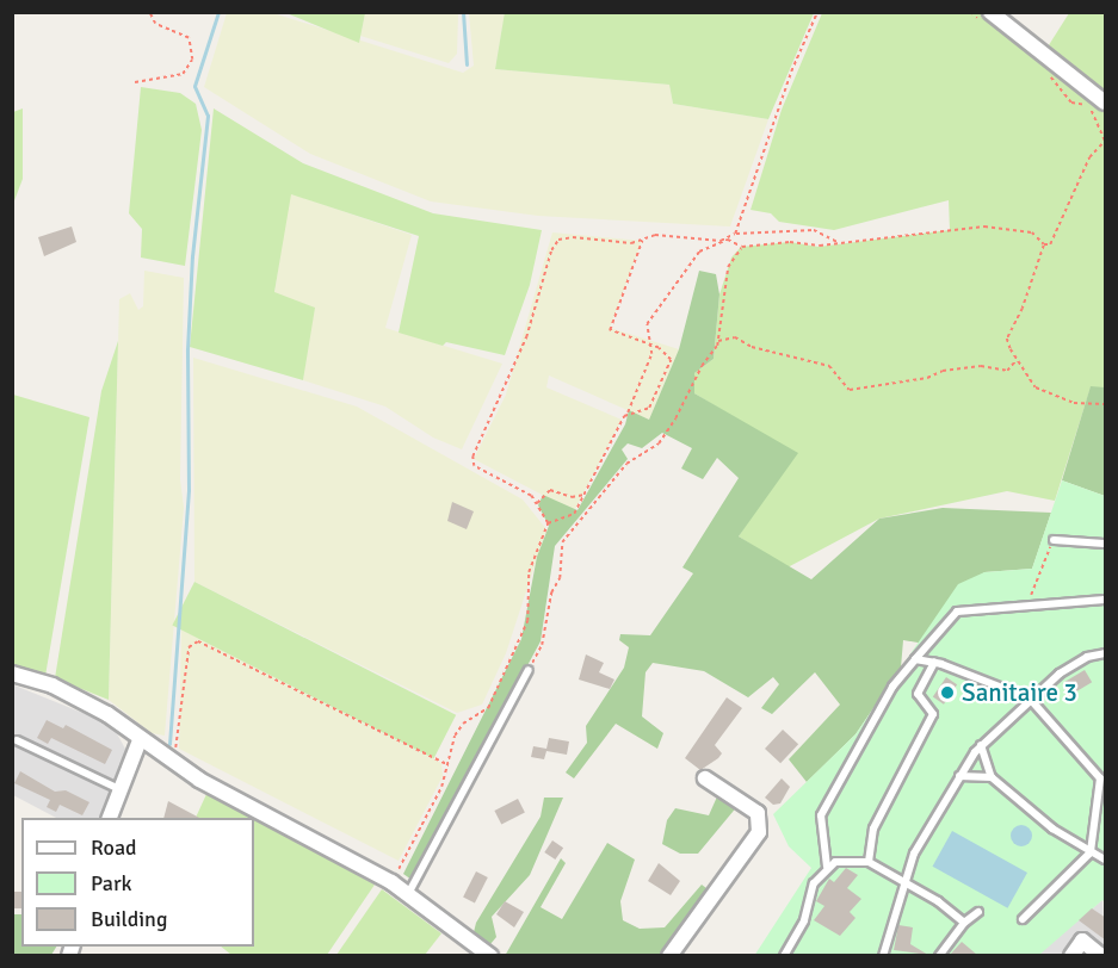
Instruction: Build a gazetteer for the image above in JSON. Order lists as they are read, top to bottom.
{
  "places": ["Sanitaire 3"],
  "legend": ["Road", "Park", "Building"]
}
